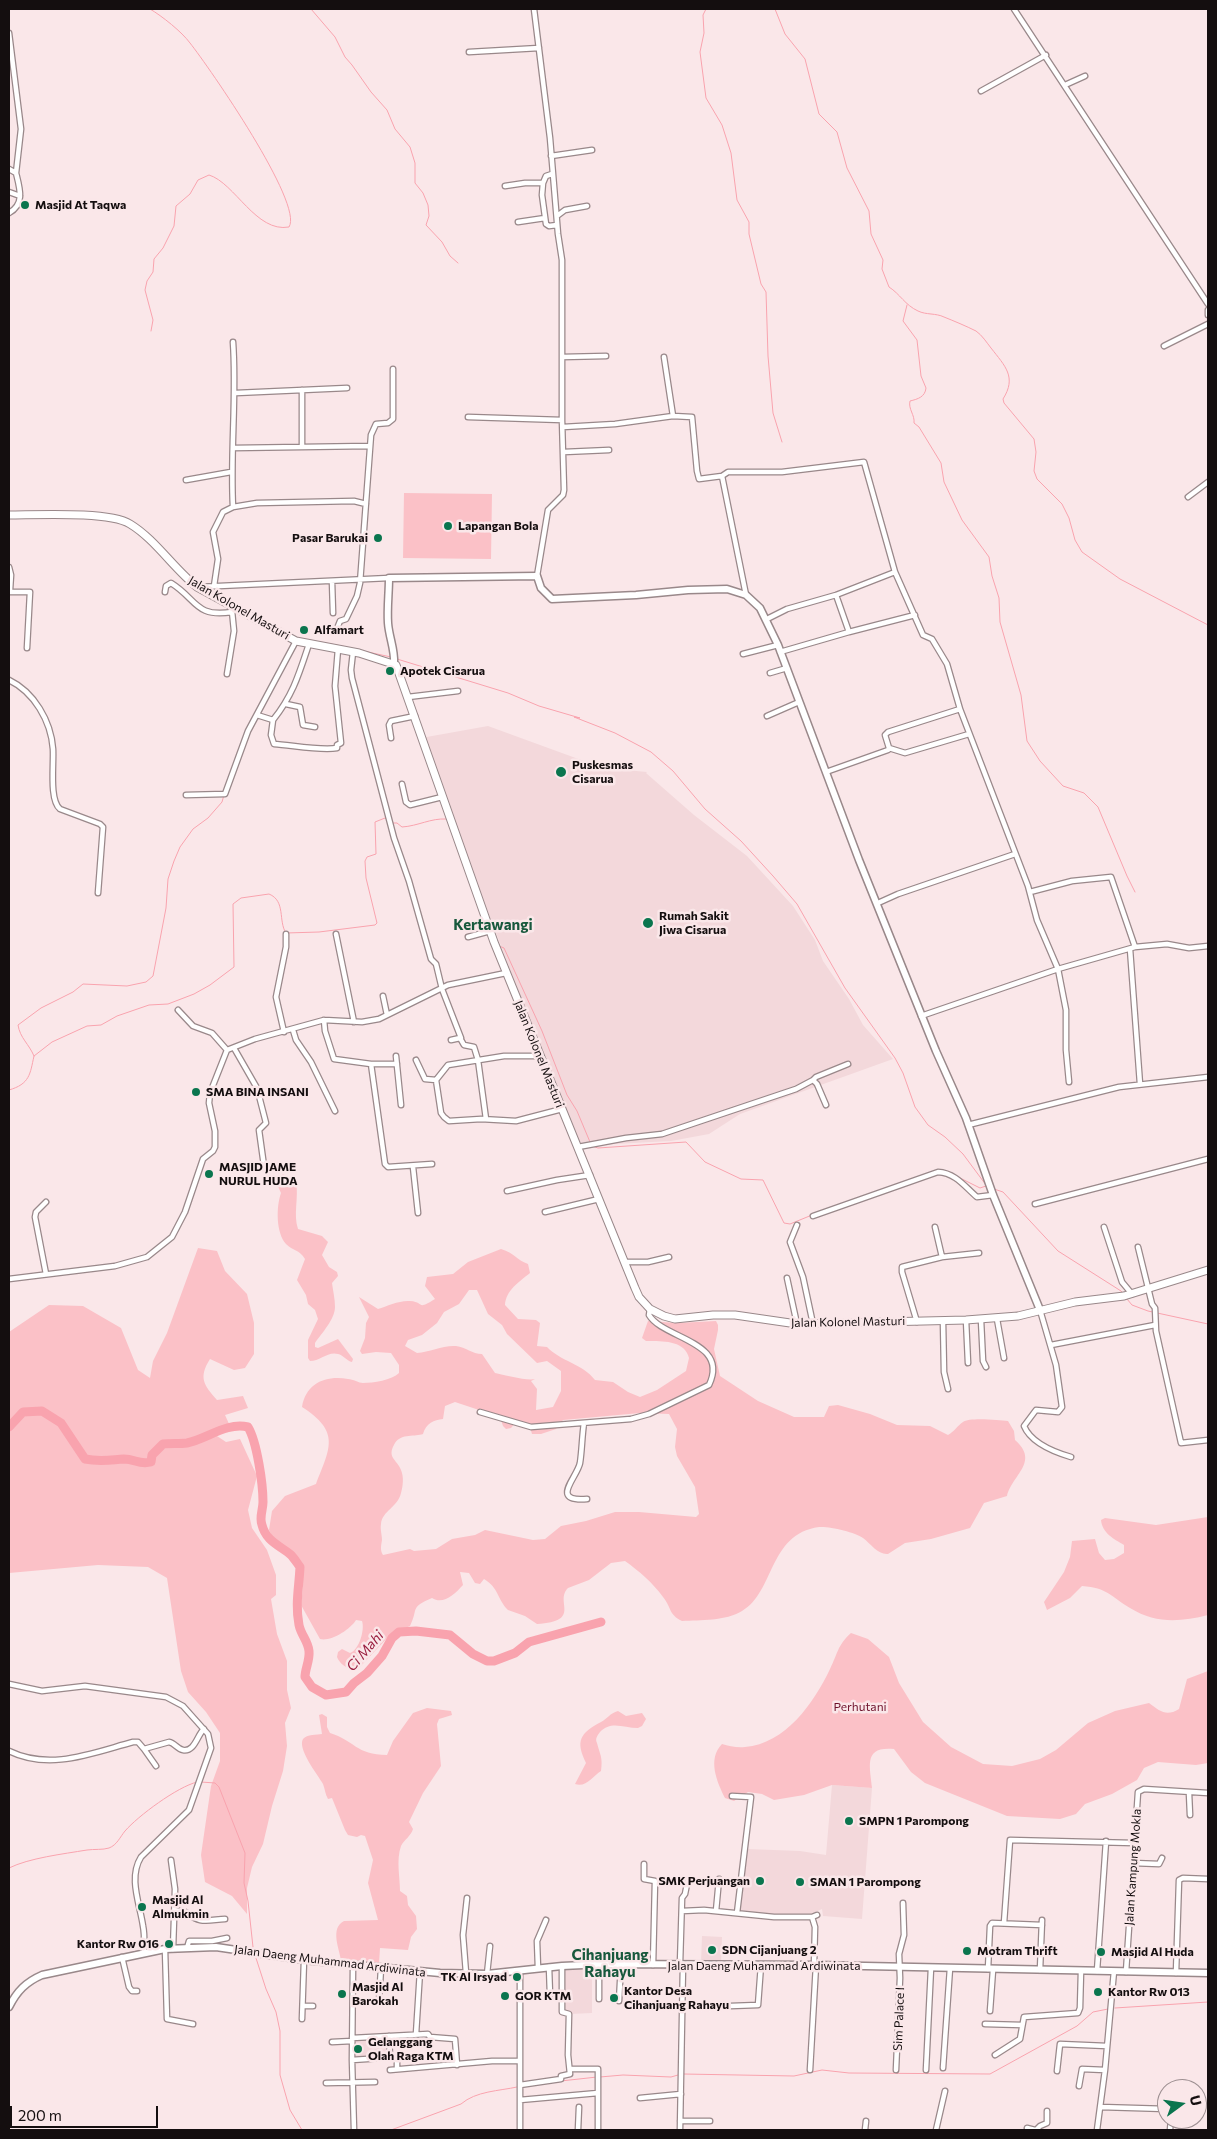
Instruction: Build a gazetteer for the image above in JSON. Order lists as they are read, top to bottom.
{
  "streets": {
    "main road": ["Jalan Kolonel Masturi", "Jalan Daeng Muhammad Ardiwinata"],
    "street": ["Jalan Kampung Mokla", "Sim Palace I"]
  },
  "crossings": [
    ["Jalan Kampung Mokla", "Jalan Daeng Muhammad Ardiwinata"],
    ["Jalan Daeng Muhammad Ardiwinata", "Sim Palace I"]
  ],
  "districts": ["Kertawangi", "Cihanjuang Rahayu"],
  "water": ["Ci Mahi"],
  "parks": ["Perhutani"],
  "places": [
    "Masjid At Taqwa",
    "Lapangan Bola",
    "Pasar Barukai",
    "Alfamart",
    "Apotek Cisarua",
    "Puskesmas Cisarua",
    "Rumah Sakit Jiwa Cisarua",
    "SMA BINA INSANI",
    "MASJID JAME NURUL HUDA",
    "SMPN 1 Parompong",
    "SMK Perjuangan",
    "SMAN 1 Parompong",
    "Masjid Al Almukmin",
    "Kantor Rw 016",
    "SDN Cijanjuang 2",
    "Motram Thrift",
    "Masjid Al Huda",
    "TK Al Irsyad",
    "Kantor Rw 013",
    "Masjid Al Barokah",
    "GOR KTM",
    "Kantor Desa Cihanjuang Rahayu",
    "Gelanggang Olah Raga KTM"
  ],
  "scale_bar": "200 m",
  "north": "right"
}
